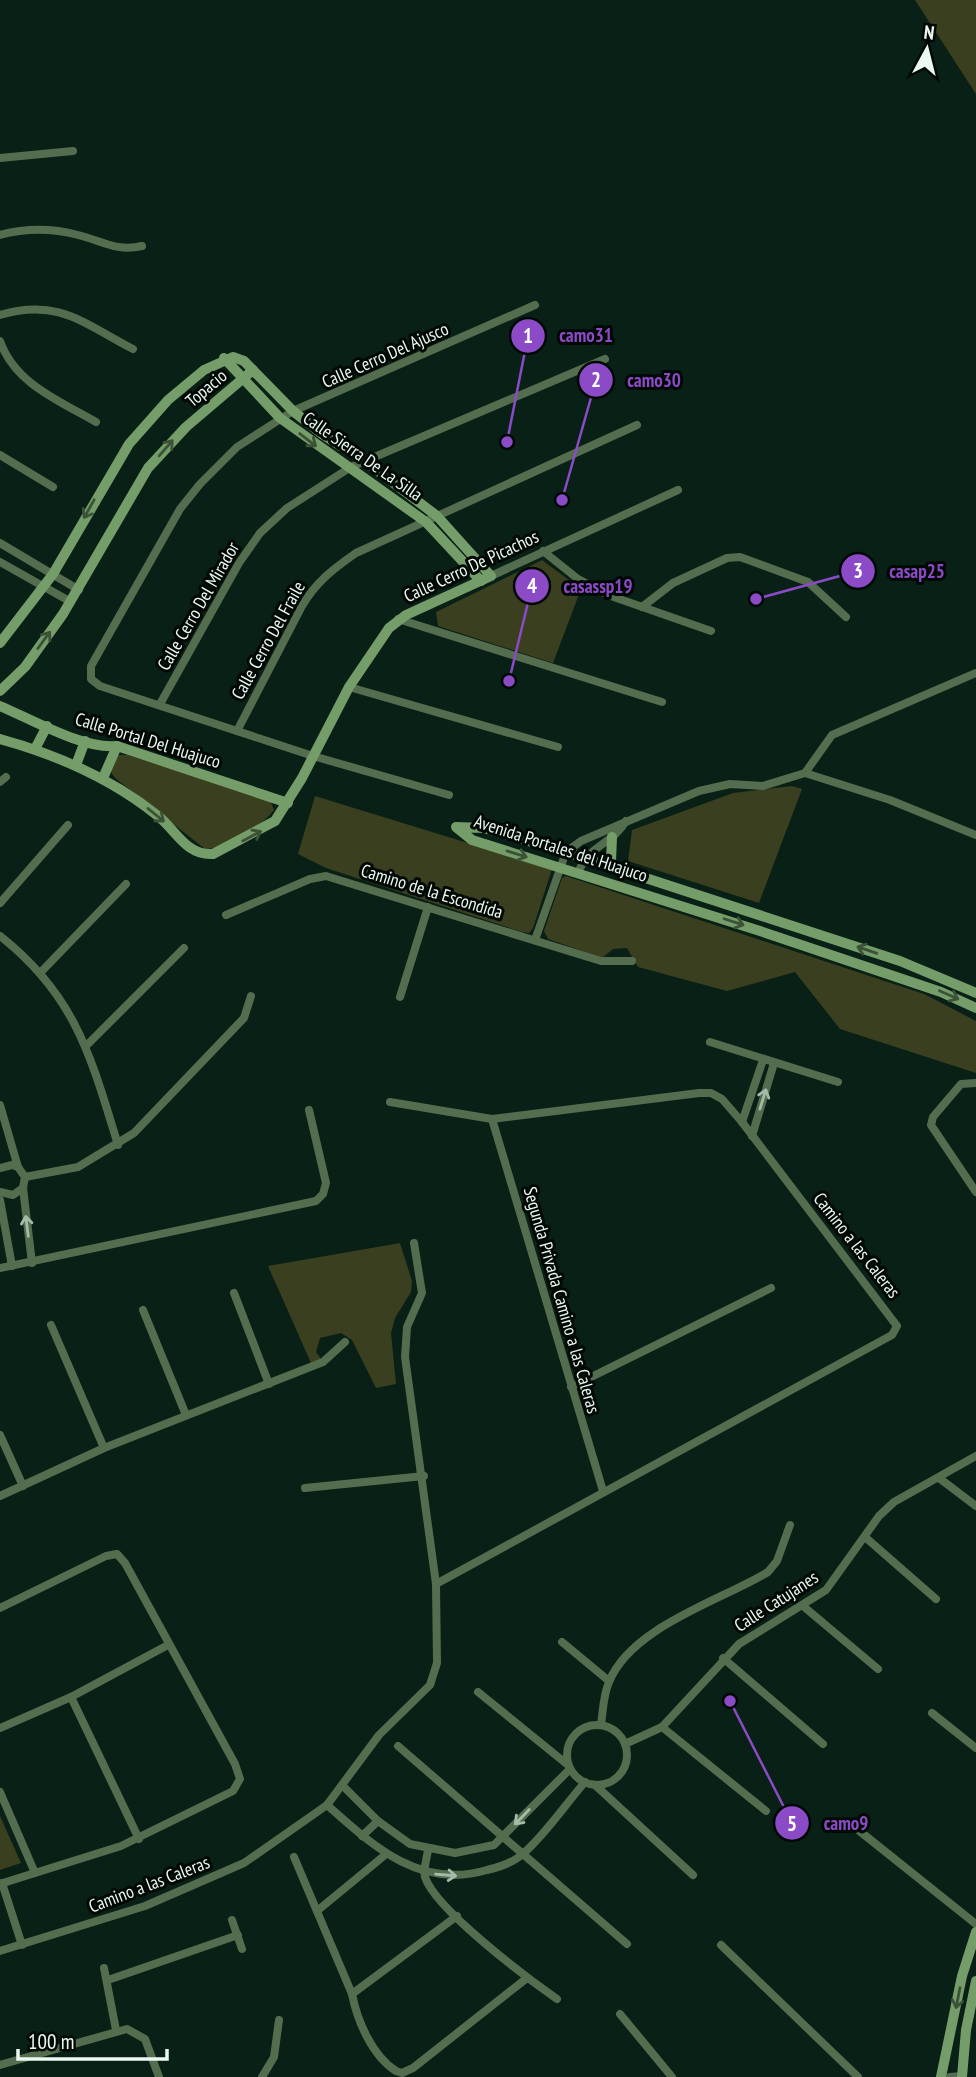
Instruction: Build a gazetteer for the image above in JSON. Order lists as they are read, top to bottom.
{
  "streets": {
    "street": [
      "Calle Cerro Del Ajusco",
      "Topacio",
      "Calle Sierra De La Silla",
      "Calle Cerro De Picachos",
      "Calle Cerro Del Mirador",
      "Calle Cerro Del Fraile",
      "Calle Portal Del Huajuco",
      "Avenida Portales del Huajuco",
      "Camino de la Escondida",
      "Camino a las Caleras",
      "Segunda Privada Camino a las Caleras",
      "Calle Catujanes"
    ]
  },
  "crossings": [
    ["Calle Cerro Del Ajusco", "Calle Sierra De La Silla"],
    ["Calle Cerro Del Ajusco", "Calle Cerro Del Mirador"],
    ["Topacio", "Calle Sierra De La Silla"],
    ["Calle Sierra De La Silla", "Calle Cerro De Picachos"],
    ["Calle Sierra De La Silla", "Calle Cerro Del Mirador"],
    ["Calle Sierra De La Silla", "Calle Cerro Del Fraile"],
    ["Calle Cerro De Picachos", "Calle Portal Del Huajuco"],
    ["Camino a las Caleras", "Segunda Privada Camino a las Caleras"]
  ],
  "places": [
    "camo31",
    "camo30",
    "casap25",
    "casassp19",
    "camo9"
  ],
  "scale_bar": "100 m",
  "north": "top"
}
